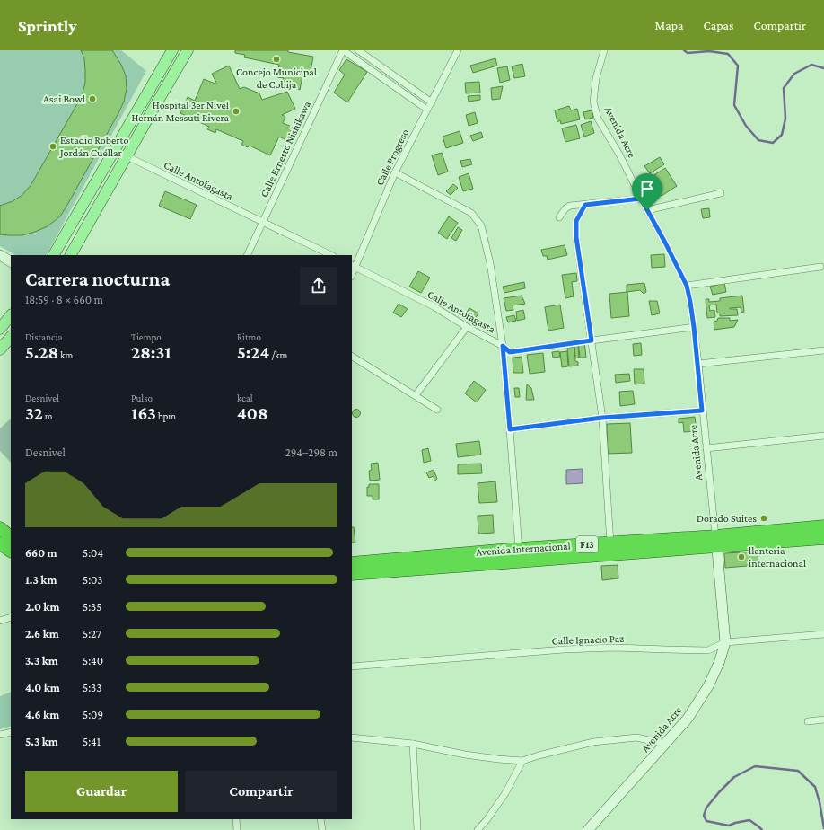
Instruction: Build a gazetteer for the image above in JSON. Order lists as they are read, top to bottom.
{
  "streets": {
    "highway": ["F13", "Avenida Internacional"],
    "main road": ["Avenida Acre"],
    "street": [
      "Calle Ernesto Nishikawa",
      "Calle Progreso",
      "Calle Antofagasta",
      "Calle Ignacio Paz"
    ]
  },
  "crossings": [
    ["Avenida Acre", "Calle Antofagasta"],
    ["Avenida Acre", "Avenida Internacional"],
    ["Avenida Acre", "Calle Ignacio Paz"],
    ["Calle Ernesto Nishikawa", "Calle Antofagasta"],
    ["Calle Progreso", "Calle Antofagasta"]
  ],
  "places": [
    "Concejo Municipal de Cobija",
    "Asai Bowl",
    "Hospital 3er Nivel Hernán Messuti Rivera",
    "Estadio Roberto Jordán Cuéllar",
    "Dorado Suites",
    "llanteria internacional"
  ],
  "page": {
    "header": "Sprintly",
    "nav": ["Mapa", "Capas", "Compartir"],
    "heading": ["Carrera nocturna", "18:59 · 8 × 660 m"],
    "stats": [
      ["Distancia", "5.28 km"],
      ["Tiempo", "28:31"],
      ["Ritmo", "5:24 /km"],
      ["Desnivel", "32 m"],
      ["Pulso", "163 bpm"],
      ["kcal", "408"]
    ],
    "chart": ["Desnivel", "294–298 m"],
    "list": [
      {
        "name": "660 m",
        "note": "5:04"
      },
      {
        "name": "1.3 km",
        "note": "5:03"
      },
      {
        "name": "2.0 km",
        "note": "5:35"
      },
      {
        "name": "2.6 km",
        "note": "5:27"
      },
      {
        "name": "3.3 km",
        "note": "5:40"
      },
      {
        "name": "4.0 km",
        "note": "5:33"
      },
      {
        "name": "4.6 km",
        "note": "5:09"
      },
      {
        "name": "5.3 km",
        "note": "5:41"
      }
    ],
    "buttons": ["Guardar", "Compartir"]
  }
}
